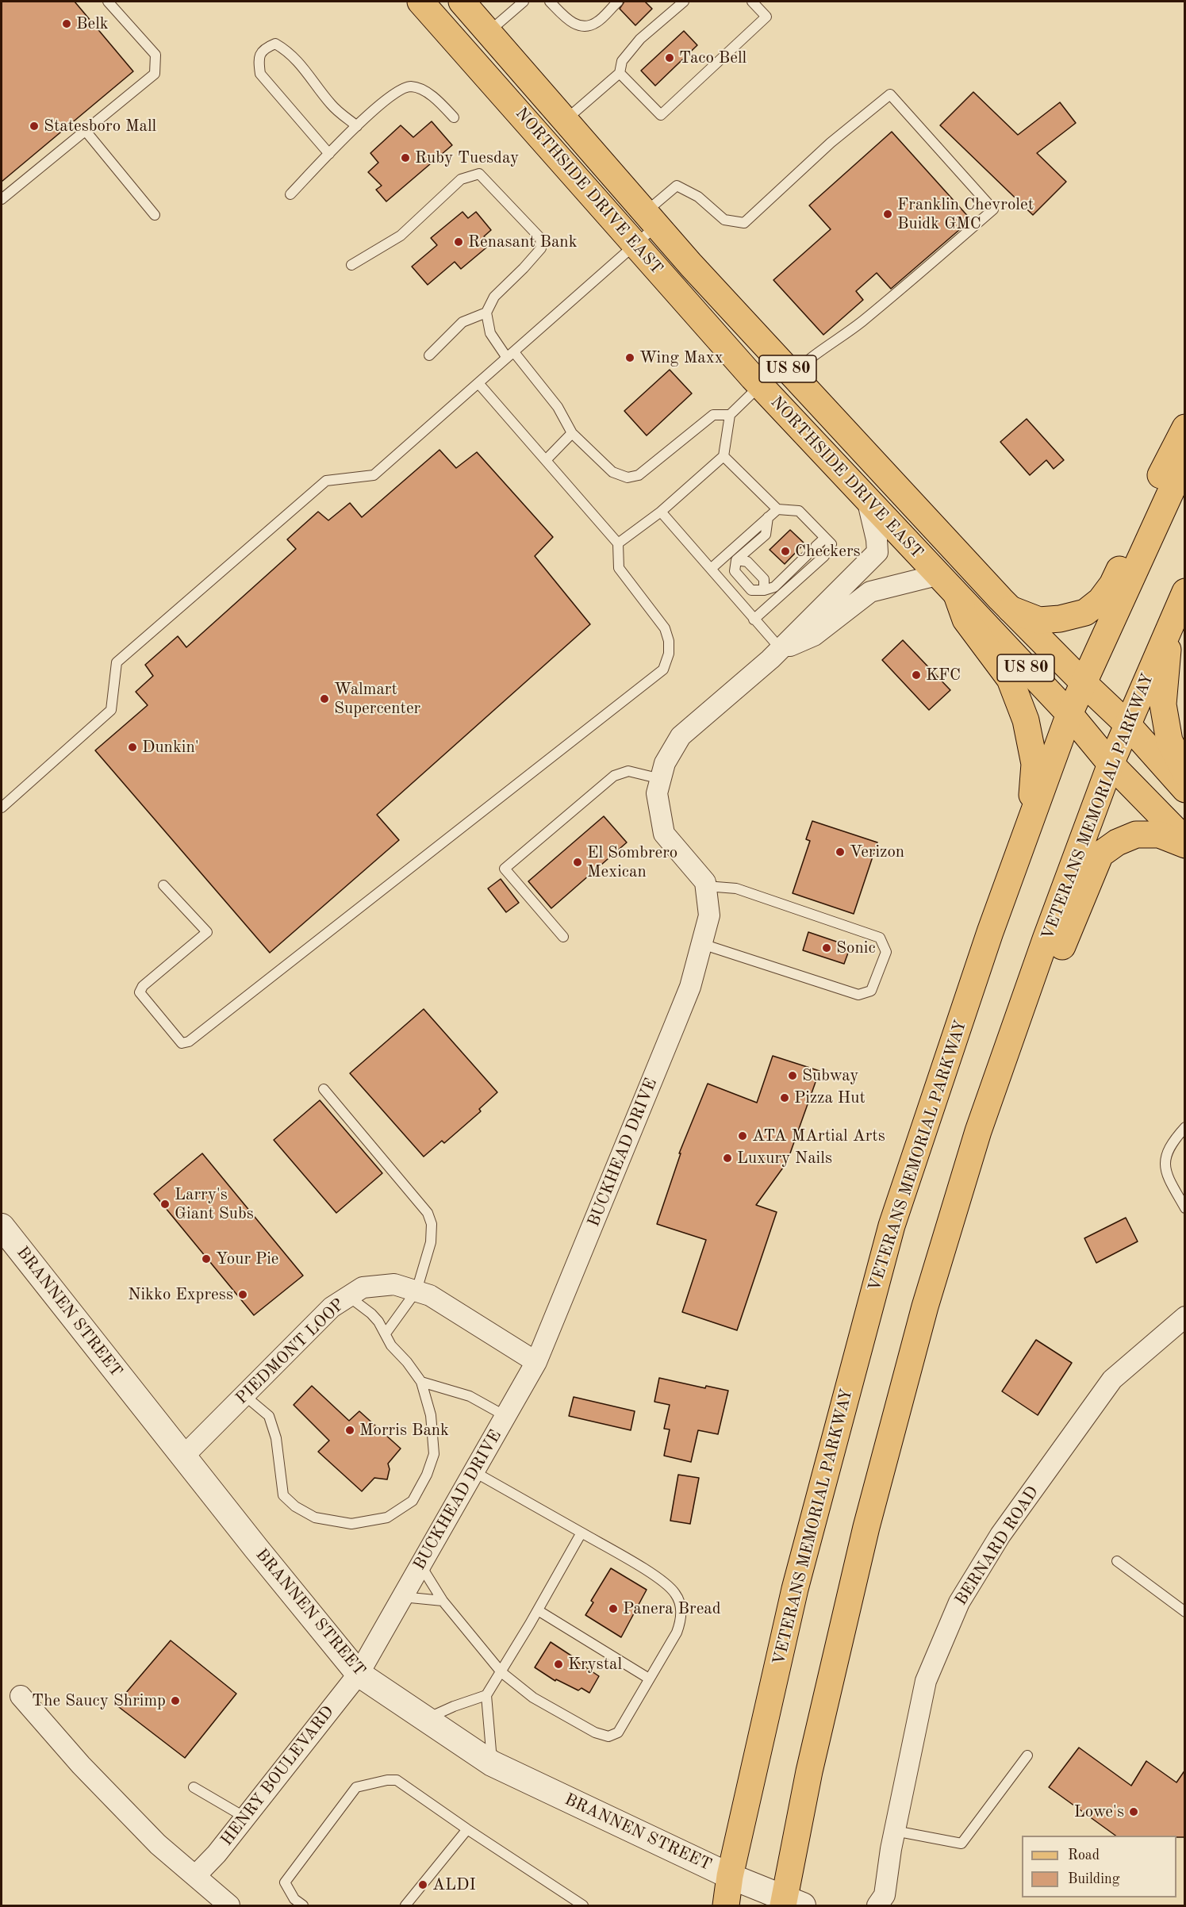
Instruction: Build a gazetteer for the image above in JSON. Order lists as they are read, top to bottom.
{
  "streets": {
    "main road": ["NORTHSIDE DRIVE EAST", "US 80", "VETERANS MEMORIAL PARKWAY"],
    "street": [
      "BUCKHEAD DRIVE",
      "BRANNEN STREET",
      "PIEDMONT LOOP",
      "BERNARD ROAD",
      "HENRY BOULEVARD"
    ]
  },
  "crossings": [
    ["NORTHSIDE DRIVE EAST", "VETERANS MEMORIAL PARKWAY"],
    ["NORTHSIDE DRIVE EAST", "BUCKHEAD DRIVE"],
    ["VETERANS MEMORIAL PARKWAY", "BRANNEN STREET"],
    ["BUCKHEAD DRIVE", "BRANNEN STREET"],
    ["BUCKHEAD DRIVE", "PIEDMONT LOOP"],
    ["BUCKHEAD DRIVE", "HENRY BOULEVARD"],
    ["BRANNEN STREET", "PIEDMONT LOOP"],
    ["BRANNEN STREET", "HENRY BOULEVARD"]
  ],
  "places": [
    "Belk",
    "Taco Bell",
    "Statesboro Mall",
    "Ruby Tuesday",
    "Franklin Chevrolet Buidk GMC",
    "Renasant Bank",
    "Wing Maxx",
    "Checkers",
    "KFC",
    "Walmart Supercenter",
    "Dunkin'",
    "Verizon",
    "El Sombrero Mexican",
    "Sonic",
    "Subway",
    "Pizza Hut",
    "ATA MArtial Arts",
    "Luxury Nails",
    "Larry's Giant Subs",
    "Your Pie",
    "Nikko Express",
    "Morris Bank",
    "Panera Bread",
    "Krystal",
    "The Saucy Shrimp",
    "Lowe's",
    "ALDI"
  ],
  "legend": ["Road", "Building"]
}
